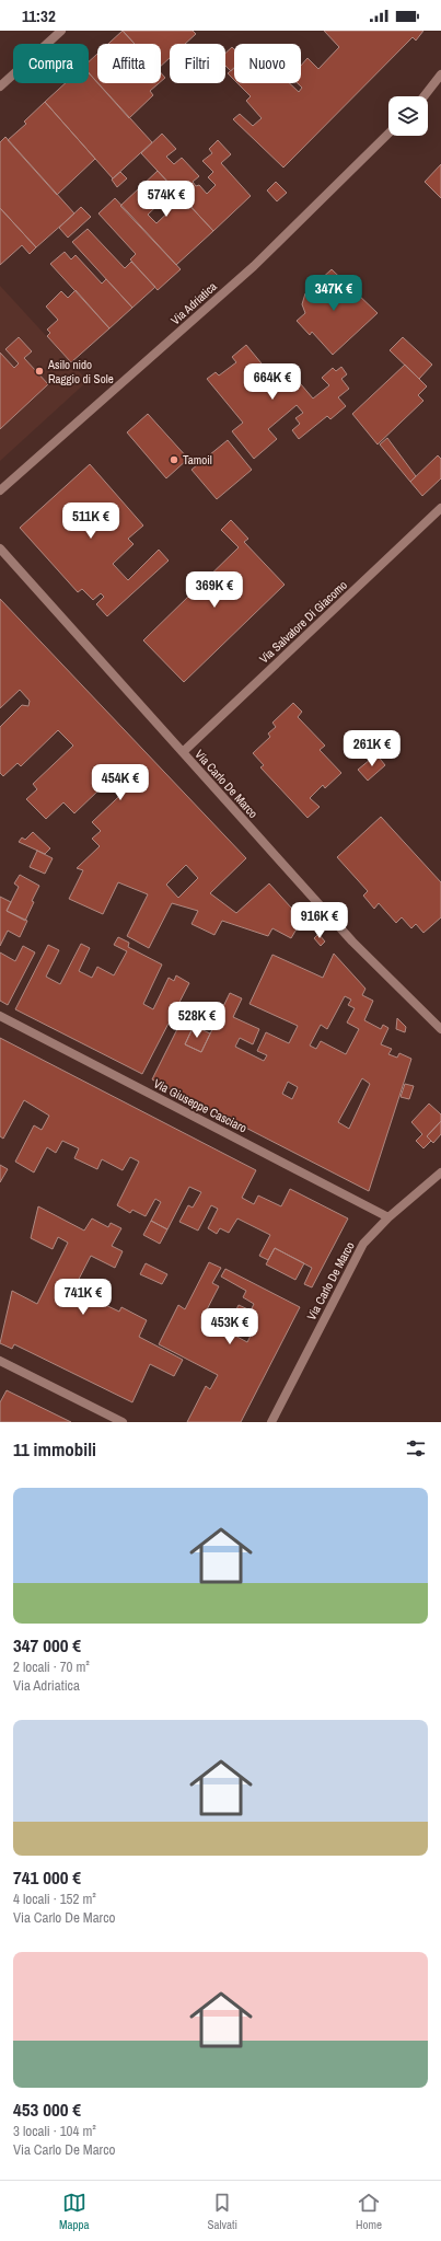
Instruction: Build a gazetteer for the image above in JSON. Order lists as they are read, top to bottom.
{
  "streets": {
    "street": [
      "Via Adriatica",
      "Via Salvatore Di Giacomo",
      "Via Carlo De Marco",
      "Via Giuseppe Casciaro"
    ]
  },
  "crossings": [
    ["Via Salvatore Di Giacomo", "Via Carlo De Marco"],
    ["Via Carlo De Marco", "Via Giuseppe Casciaro"]
  ],
  "places": ["Asilo nido Raggio di Sole", "Tamoil"],
  "page": {
    "status": "11:32",
    "chip": [
      "Compra",
      "Affitta",
      "Filtri",
      "Nuovo"
    ],
    "price": [
      "574K €",
      "347K €",
      "664K €",
      "511K €",
      "369K €",
      "261K €",
      "454K €",
      "916K €",
      "528K €",
      "741K €",
      "453K €"
    ],
    "heading": "11 immobili",
    "list": [
      {
        "name": "347 000 €",
        "note": "2 locali · 70 m² · Via Adriatica"
      },
      {
        "name": "741 000 €",
        "note": "4 locali · 152 m² · Via Carlo De Marco"
      },
      {
        "name": "453 000 €",
        "note": "3 locali · 104 m² · Via Carlo De Marco"
      }
    ],
    "tabs": ["Mappa", "Salvati", "Home"]
  }
}
